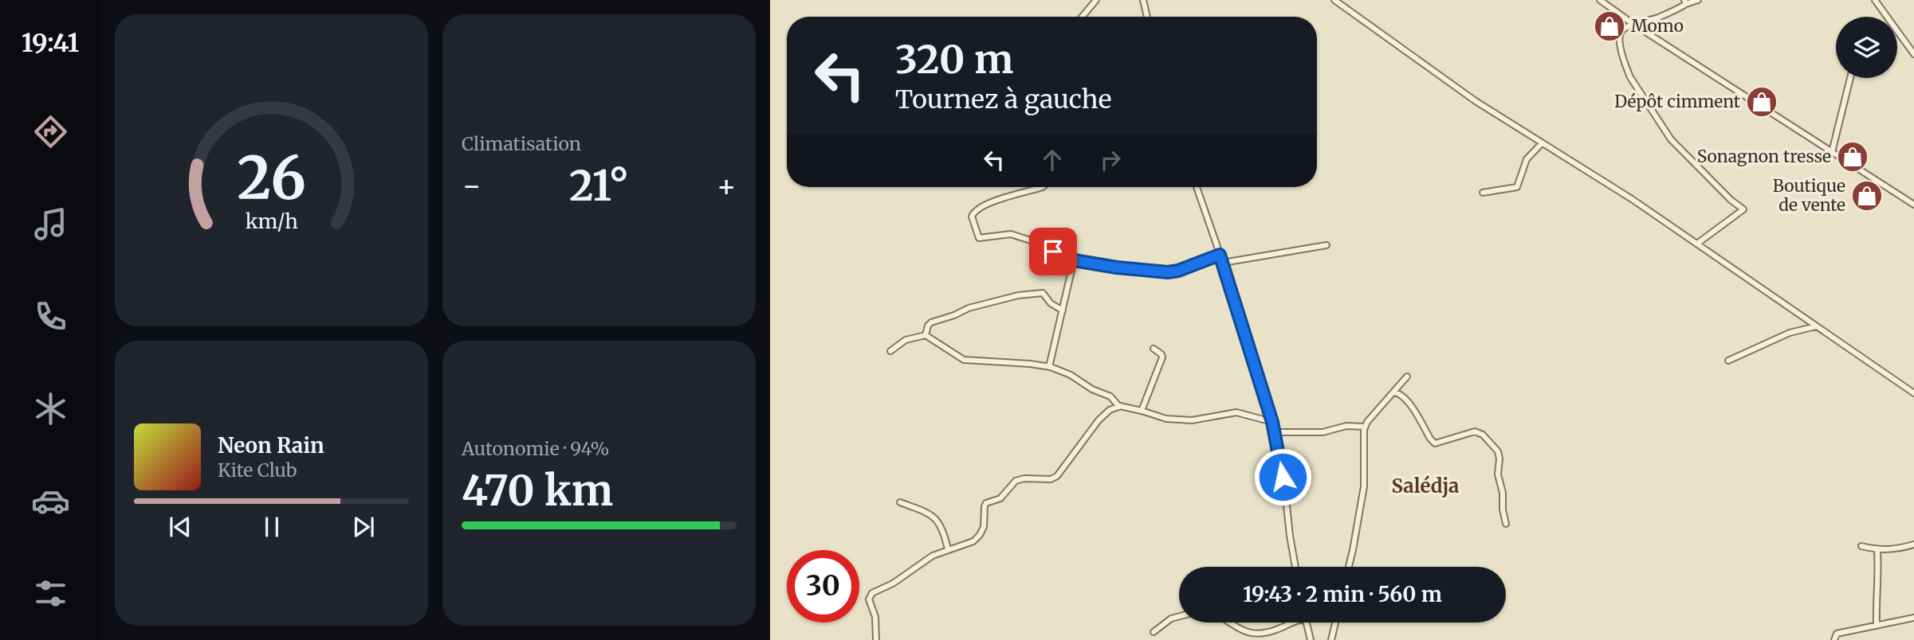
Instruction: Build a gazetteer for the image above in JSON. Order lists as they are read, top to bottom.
{
  "districts": ["Salédja"],
  "places": {
    "shop": [
      "Momo",
      "Dépôt cimment",
      "Sonagnon tresse",
      "Boutique de vente"
    ]
  },
  "page": {
    "tabs": "19:41",
    "tile": [
      "Climatisation",
      ["Autonomie · 94%", "470 km"]
    ],
    "turn": ["320 m", "Tournez à gauche"],
    "heat": ["−", "21°", "+"],
    "song": ["Neon Rain", "Kite Club"],
    "limit": "30",
    "trip": "19:43 · 2 min · 560 m",
    "gauge": ["26", "km/h"]
  }
}
